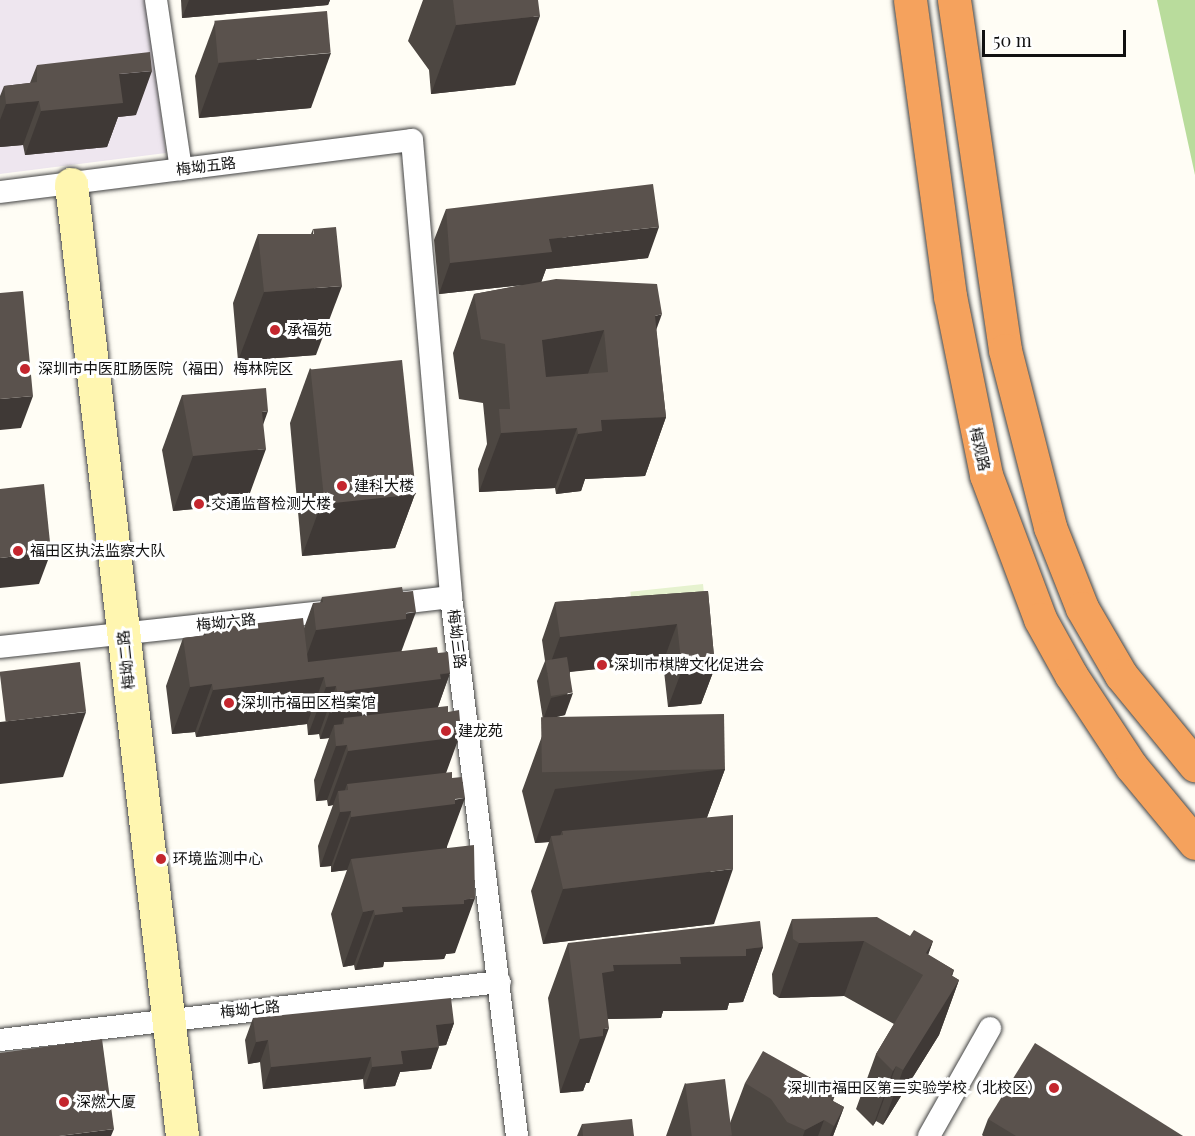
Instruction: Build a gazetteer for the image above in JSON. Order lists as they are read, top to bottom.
{
  "streets": {
    "highway": ["梅观路"],
    "street": [
      "梅坳五路",
      "梅坳六路",
      "梅坳三路",
      "梅坳二路",
      "梅坳七路"
    ]
  },
  "crossings": [
    ["梅坳五路", "梅坳三路"],
    ["梅坳五路", "梅坳二路"],
    ["梅坳六路", "梅坳三路"],
    ["梅坳六路", "梅坳二路"],
    ["梅坳三路", "梅坳七路"],
    ["梅坳二路", "梅坳七路"]
  ],
  "places": [
    "承福苑",
    "深圳市中医肛肠医院（福田）梅林院区",
    "建科大楼",
    "交通监督检测大楼",
    "福田区执法监察大队",
    "深圳市棋牌文化促进会",
    "深圳市福田区档案馆",
    "建龙苑",
    "环境监测中心",
    "深圳市福田区第二实验学校（北校区）",
    "深燃大厦"
  ],
  "scale_bar": "50 m"
}
